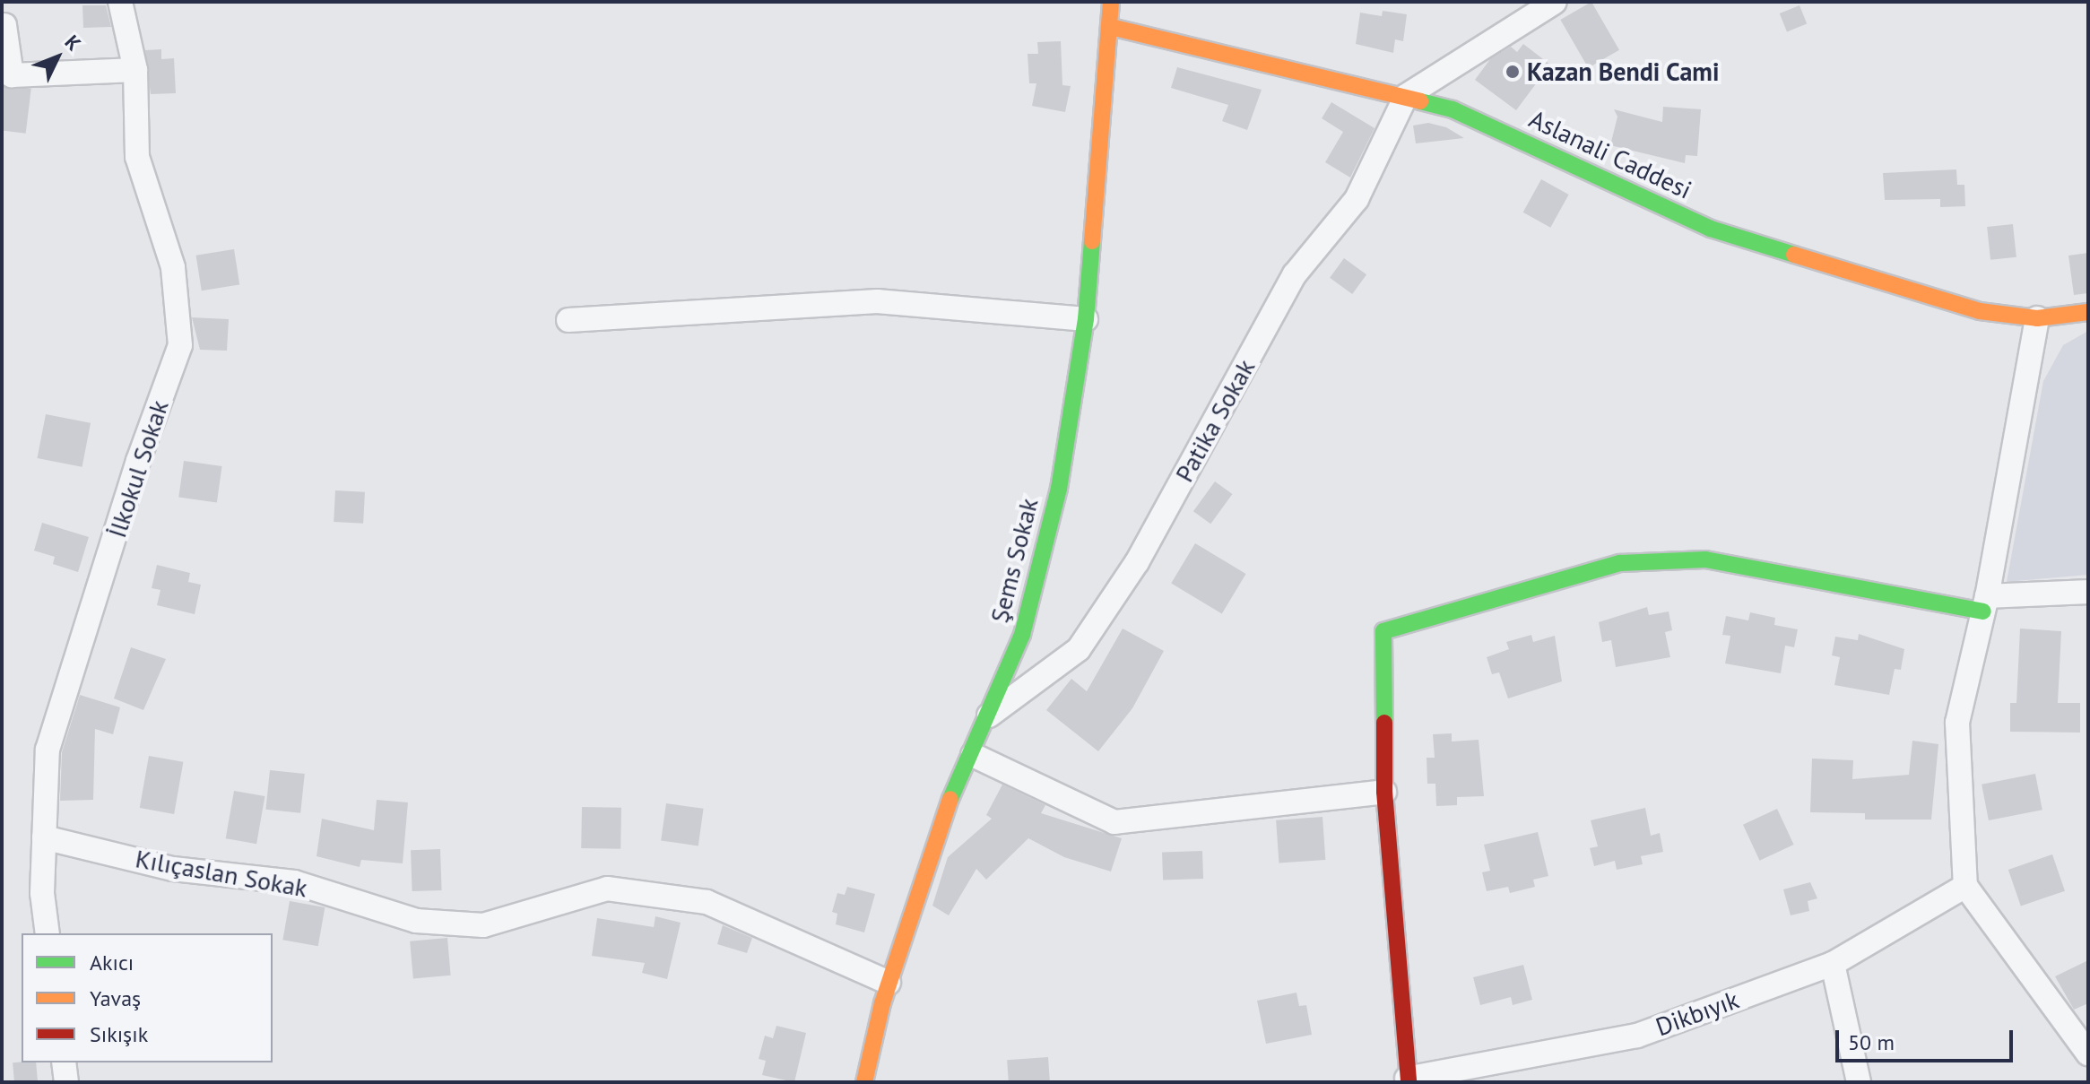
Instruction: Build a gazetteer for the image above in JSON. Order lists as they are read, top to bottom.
{
  "streets": {
    "street": [
      "Aslanali Caddesi",
      "Patika Sokak",
      "İlkokul Sokak",
      "Şems Sokak",
      "Kılıçaslan Sokak",
      "Dikbıyık"
    ]
  },
  "crossings": [
    ["Aslanali Caddesi", "Patika Sokak"],
    ["Aslanali Caddesi", "Şems Sokak"],
    ["Patika Sokak", "Şems Sokak"],
    ["İlkokul Sokak", "Kılıçaslan Sokak"],
    ["Şems Sokak", "Kılıçaslan Sokak"]
  ],
  "places": ["Kazan Bendi Cami"],
  "legend": ["Akıcı", "Yavaş", "Sıkışık"],
  "scale_bar": "50 m",
  "north": "top right"
}
